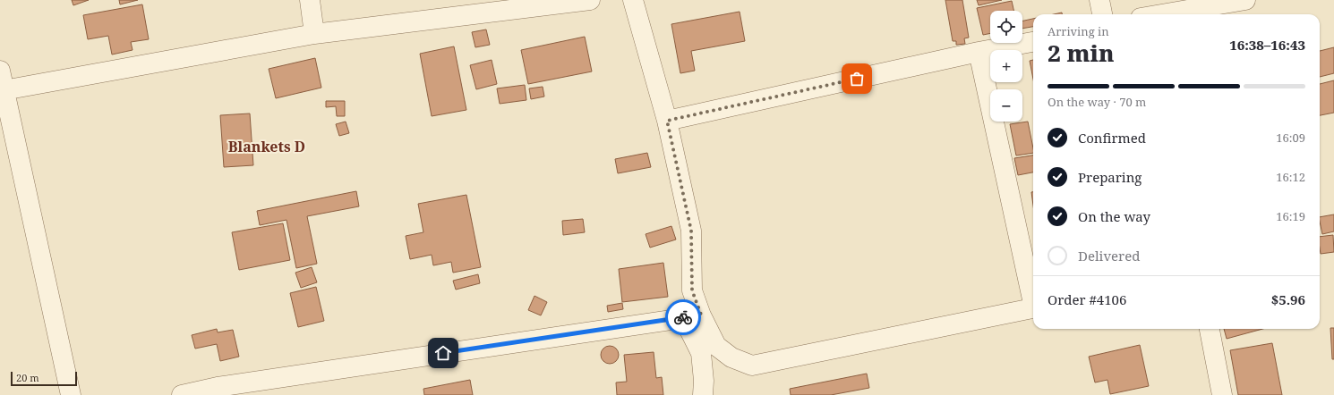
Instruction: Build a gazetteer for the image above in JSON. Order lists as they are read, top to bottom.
{
  "districts": ["Blankets D"],
  "scale_bar": "20 m",
  "page": {
    "map_buttons": ["+", "−"],
    "heading": ["2 min", "Arriving in", "16:38–16:43"],
    "panel": ["Order #4106", "$5.96"],
    "bar": "On the way · 70 m",
    "list": [
      ["Confirmed", "16:09"],
      ["Preparing", "16:12"],
      ["On the way", "16:19"],
      "Delivered"
    ],
    "scale": "20 m"
  }
}
